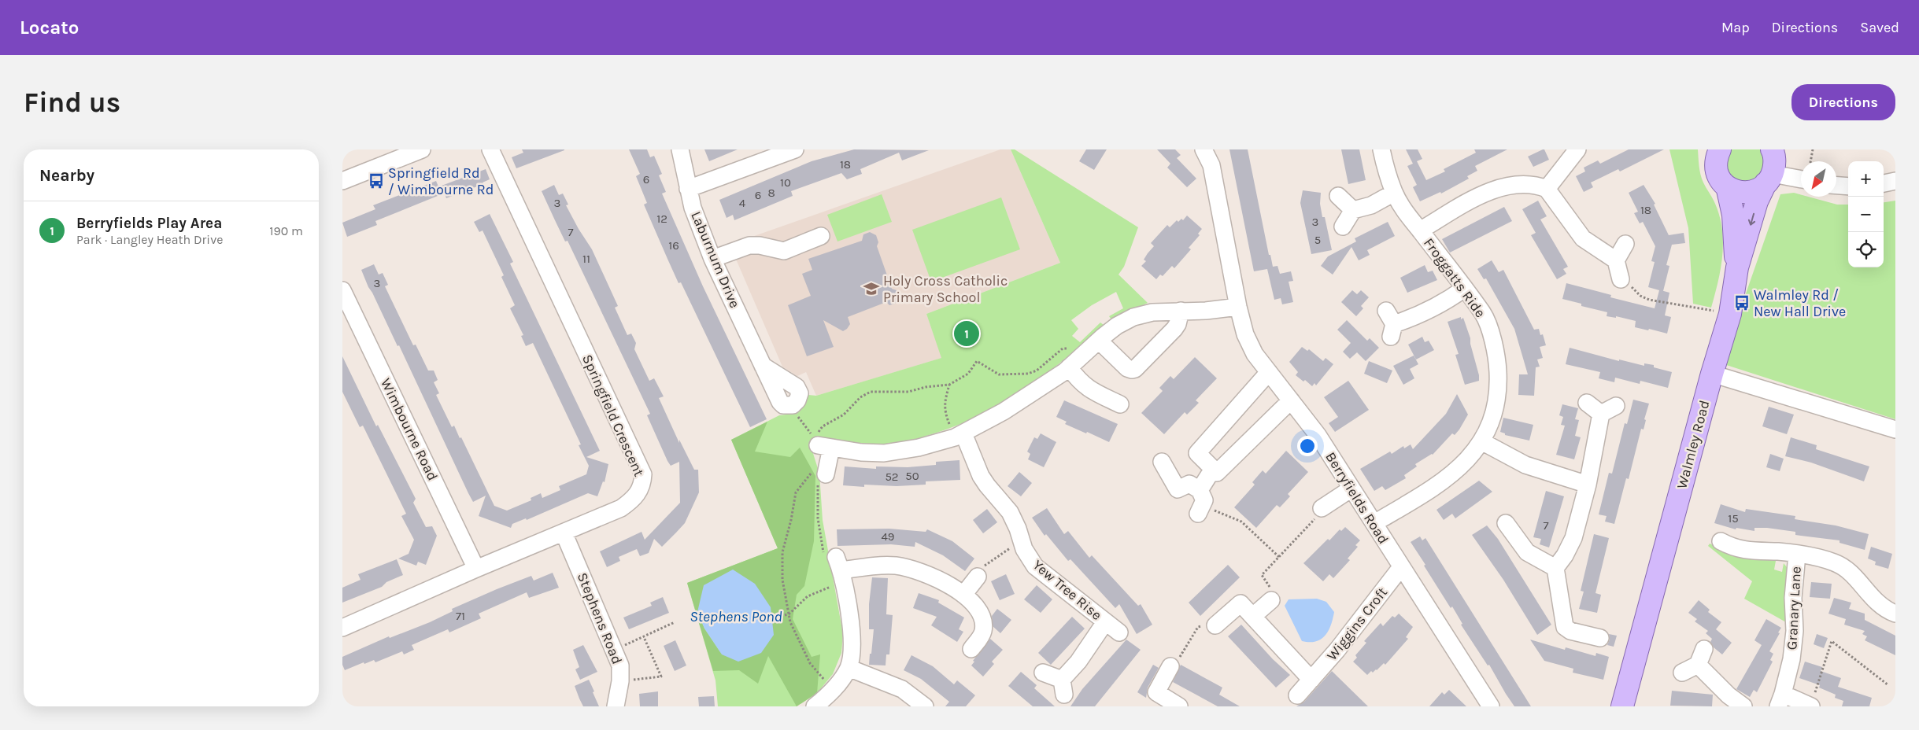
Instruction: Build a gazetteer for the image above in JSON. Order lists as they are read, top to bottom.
{
  "streets": {
    "main road": ["Walmley Road"],
    "street": [
      "Laburnum Drive",
      "Froggatts Ride",
      "Springfield Crescent",
      "Wimbourne Road",
      "Berryfields Road",
      "Yew Tree Rise",
      "Granary Lane",
      "Stephens Road",
      "Wiggins Croft"
    ]
  },
  "crossings": [
    ["Froggatts Ride", "Berryfields Road"],
    ["Springfield Crescent", "Wimbourne Road"],
    ["Springfield Crescent", "Stephens Road"],
    ["Berryfields Road", "Wiggins Croft"]
  ],
  "water": ["Stephens Pond"],
  "places": {
    "bus stop": ["Springfield Rd / Wimbourne Rd", "Walmley Rd / New Hall Drive"],
    "school or university": ["Holy Cross Catholic Primary School"]
  },
  "house_numbers": [
    "18",
    "6",
    "10",
    "8",
    "6",
    "3",
    "4",
    "18",
    "12",
    "3",
    "7",
    "5",
    "16",
    "11",
    "3",
    "50",
    "52",
    "15",
    "7",
    "49",
    "71"
  ],
  "north": "bottom left",
  "page": {
    "header": "Locato",
    "nav": ["Map", "Directions", "Saved"],
    "buttons": "Directions",
    "title": "Find us",
    "heading": "Nearby",
    "map_buttons": ["+", "−"],
    "list": [
      {
        "mark": "1",
        "name": "Berryfields Play Area",
        "note": "Park · Langley Heath Drive",
        "value": "190 m"
      }
    ],
    "pins": "1"
  }
}
